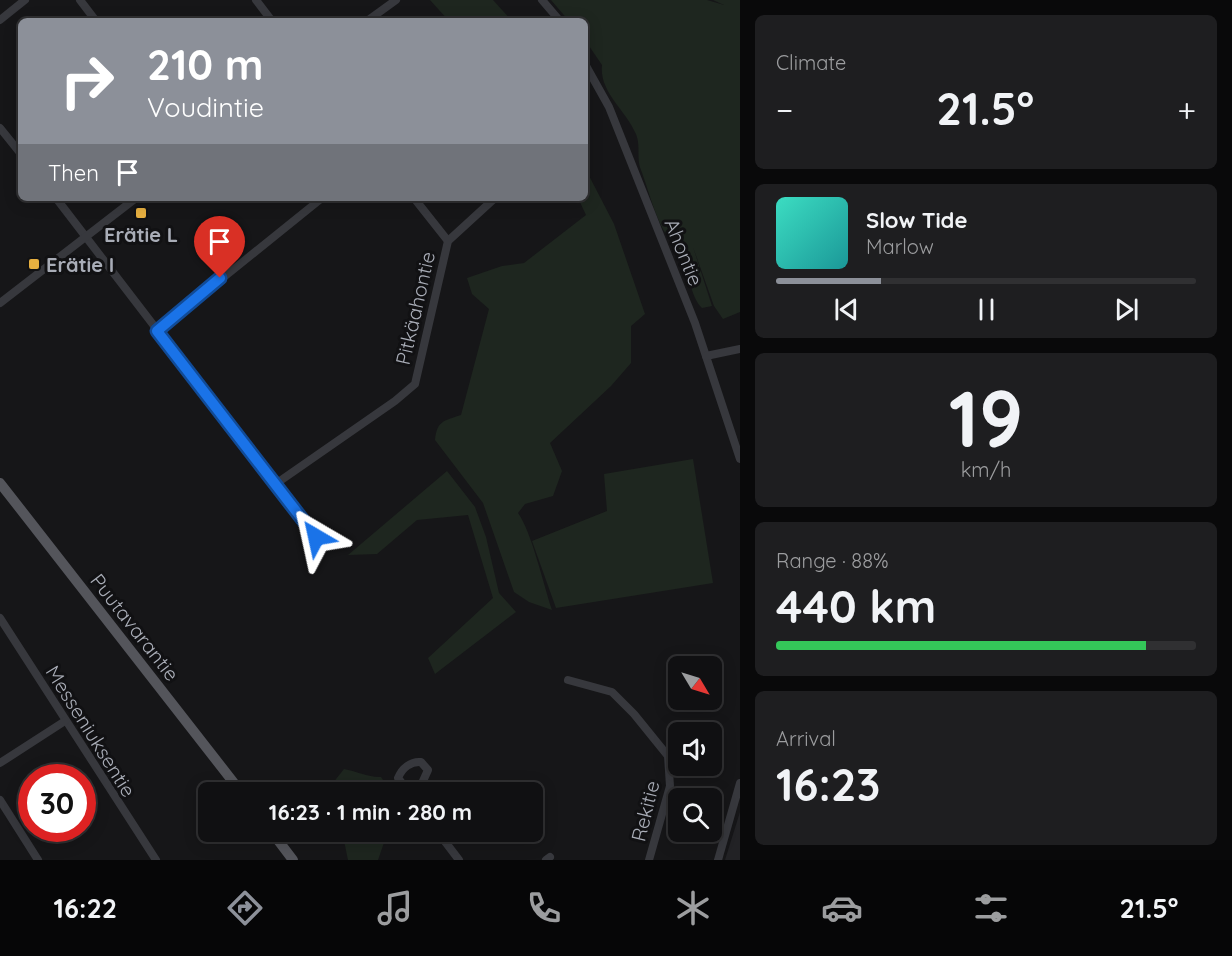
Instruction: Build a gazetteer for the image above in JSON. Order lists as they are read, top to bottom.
{
  "streets": {
    "main road": ["Puutavarantie"],
    "street": [
      "Ahontie",
      "Pitkäahontie",
      "Messeniuksentie",
      "Rekitie"
    ]
  },
  "places": {
    "transit": ["Erätie L", "Erätie I"]
  },
  "north": "bottom right",
  "page": {
    "tile": [
      "Climate",
      ["19", "km/h"],
      ["Range · 88%", "440 km"],
      ["Arrival", "16:23"]
    ],
    "turn": ["210 m", "Voudintie"],
    "heat": ["−", "21.5°", "+"],
    "then": "Then",
    "song": ["Slow Tide", "Marlow"],
    "limit": "30",
    "trip": "16:23 · 1 min · 280 m",
    "tabs": ["16:22", "21.5°"]
  }
}
